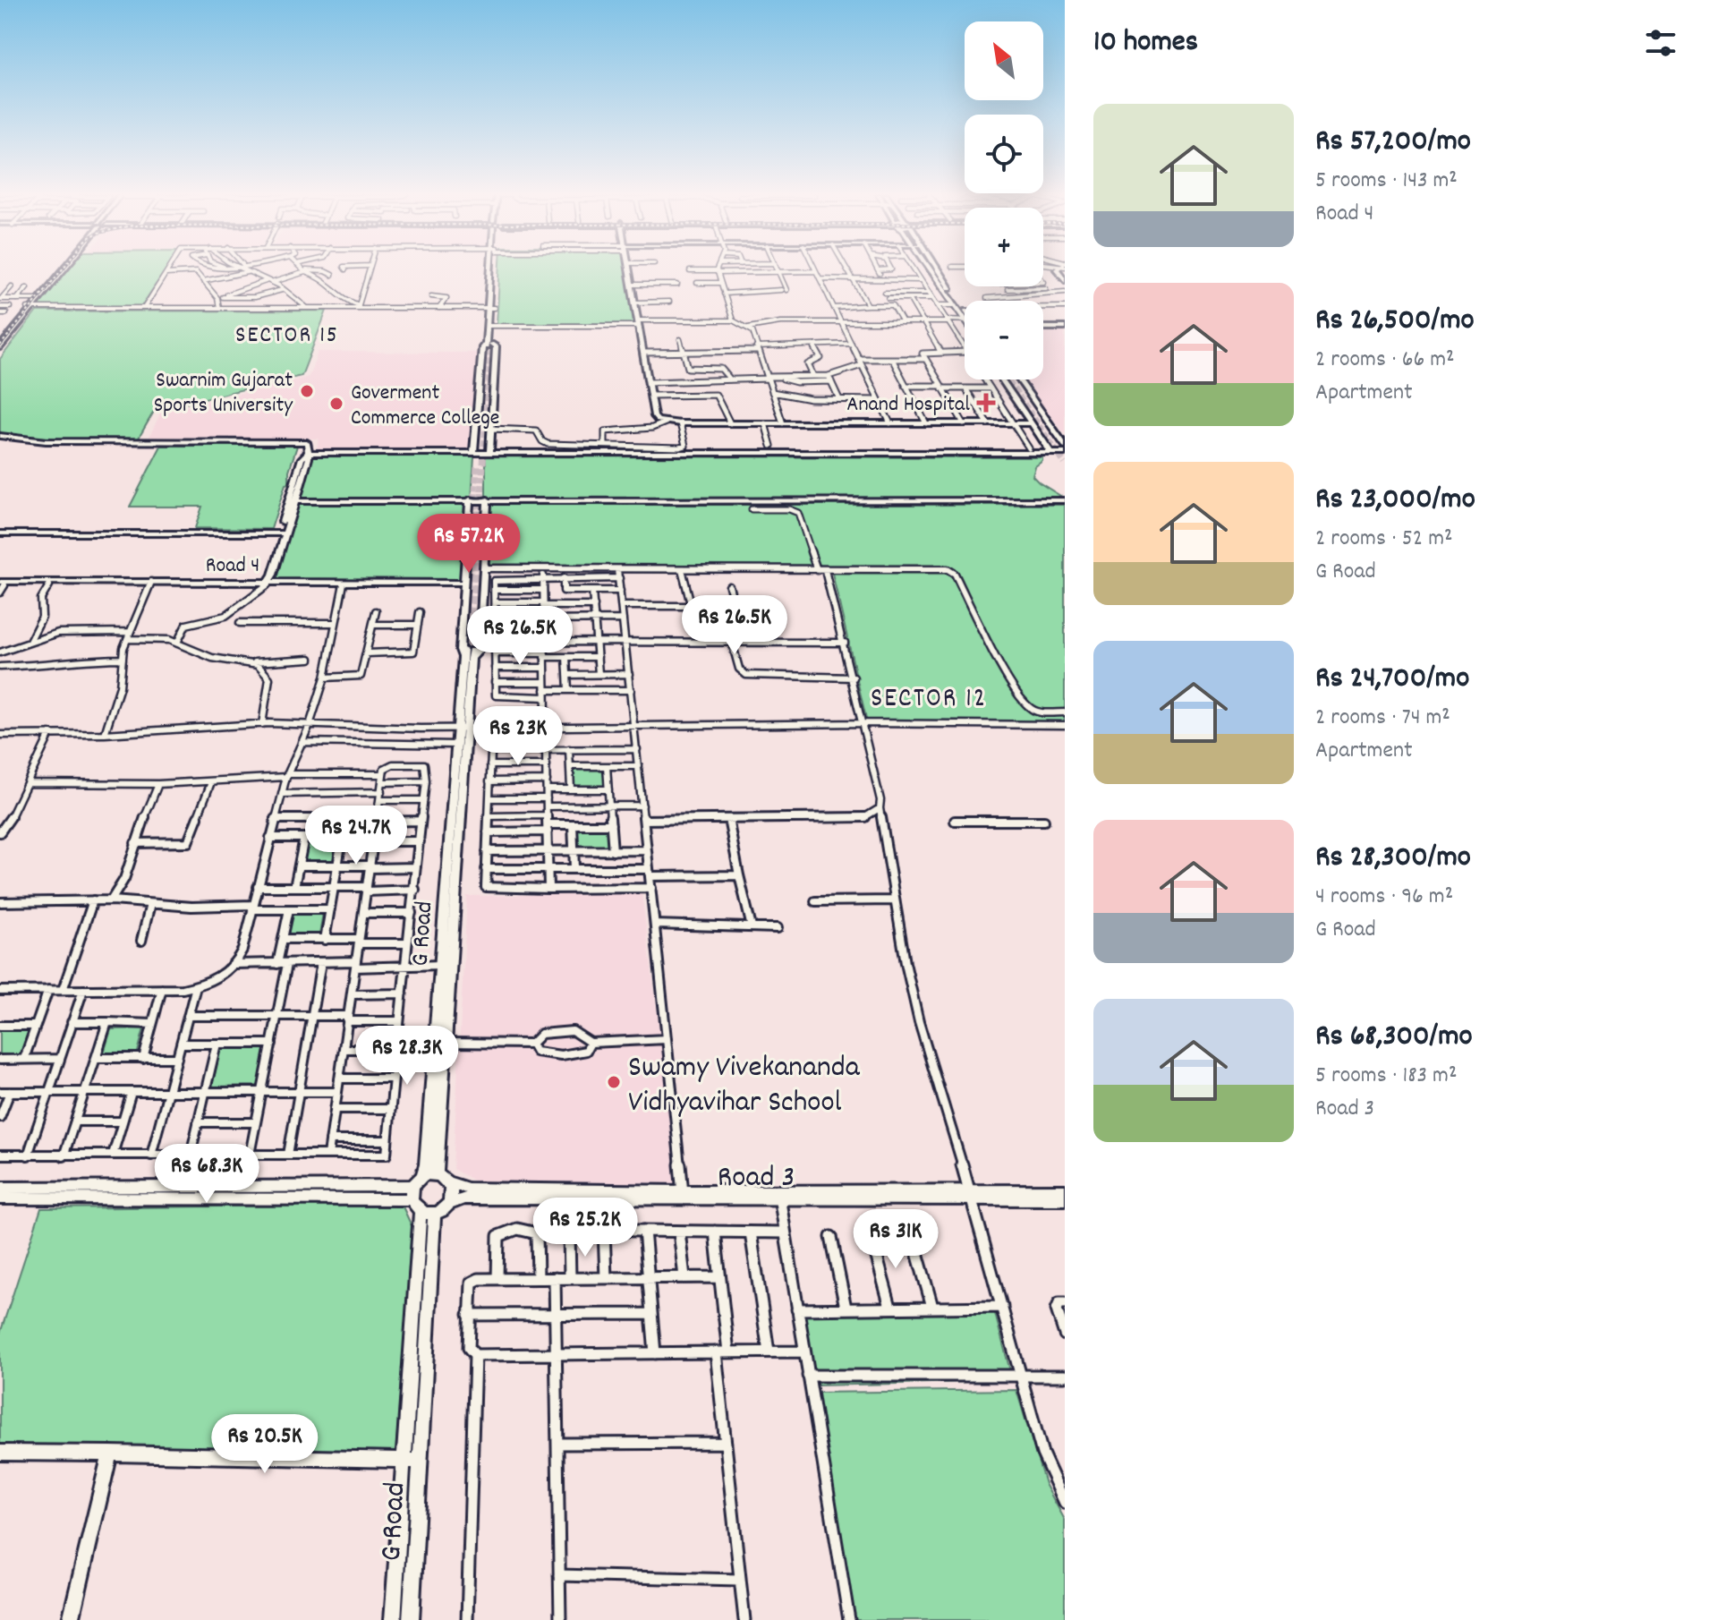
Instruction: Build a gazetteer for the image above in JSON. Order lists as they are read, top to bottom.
{
  "streets": {
    "street": ["Road 4", "G Road", "Road 3"]
  },
  "crossings": [
    ["G Road", "Road 3"]
  ],
  "districts": ["SECTOR 15", "SECTOR 12"],
  "places": {
    "other": ["Swarnim Gujarat Sports University", "Goverment Commerce College", "Swamy Vivekananda Vidhyavihar School"],
    "health": ["Anand Hospital"]
  },
  "north": "top left",
  "page": {
    "heading": "10 homes",
    "map_buttons": ["+", "−"],
    "list": [
      {
        "name": "Rs 57,200/mo",
        "note": "5 rooms · 143 m² · Road 4"
      },
      {
        "name": "Rs 26,500/mo",
        "note": "2 rooms · 66 m² · Apartment"
      },
      {
        "name": "Rs 23,000/mo",
        "note": "2 rooms · 52 m² · G Road"
      },
      {
        "name": "Rs 24,700/mo",
        "note": "2 rooms · 74 m² · Apartment"
      },
      {
        "name": "Rs 28,300/mo",
        "note": "4 rooms · 96 m² · G Road"
      },
      {
        "name": "Rs 68,300/mo",
        "note": "5 rooms · 183 m² · Road 3"
      }
    ],
    "price": [
      "Rs 57.2K",
      "Rs 26.5K",
      "Rs 26.5K",
      "Rs 23K",
      "Rs 24.7K",
      "Rs 28.3K",
      "Rs 68.3K",
      "Rs 25.2K",
      "Rs 31K",
      "Rs 20.5K"
    ]
  }
}
